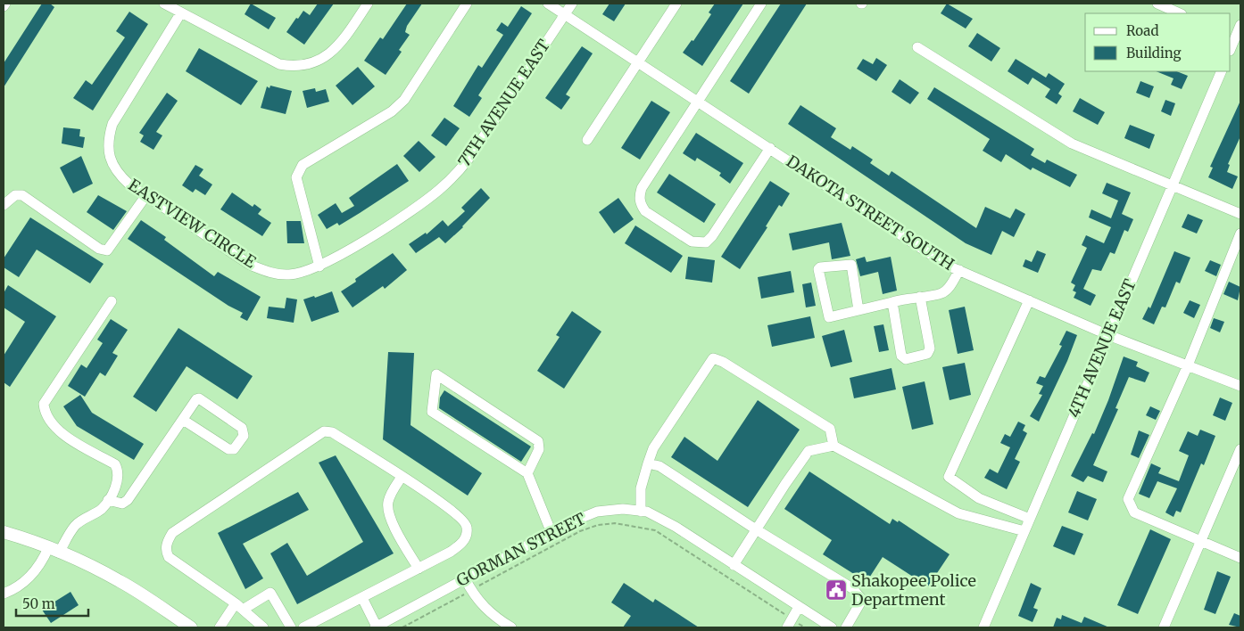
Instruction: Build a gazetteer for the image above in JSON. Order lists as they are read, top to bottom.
{
  "streets": {
    "street": [
      "7TH AVENUE EAST",
      "DAKOTA STREET SOUTH",
      "EASTVIEW CIRCLE",
      "4TH AVENUE EAST",
      "GORMAN STREET"
    ]
  },
  "crossings": [
    ["7TH AVENUE EAST", "DAKOTA STREET SOUTH"],
    ["7TH AVENUE EAST", "EASTVIEW CIRCLE"],
    ["DAKOTA STREET SOUTH", "4TH AVENUE EAST"]
  ],
  "places": {
    "public building": ["Shakopee Police Department"]
  },
  "legend": ["Road", "Building"],
  "scale_bar": "50 m"
}
